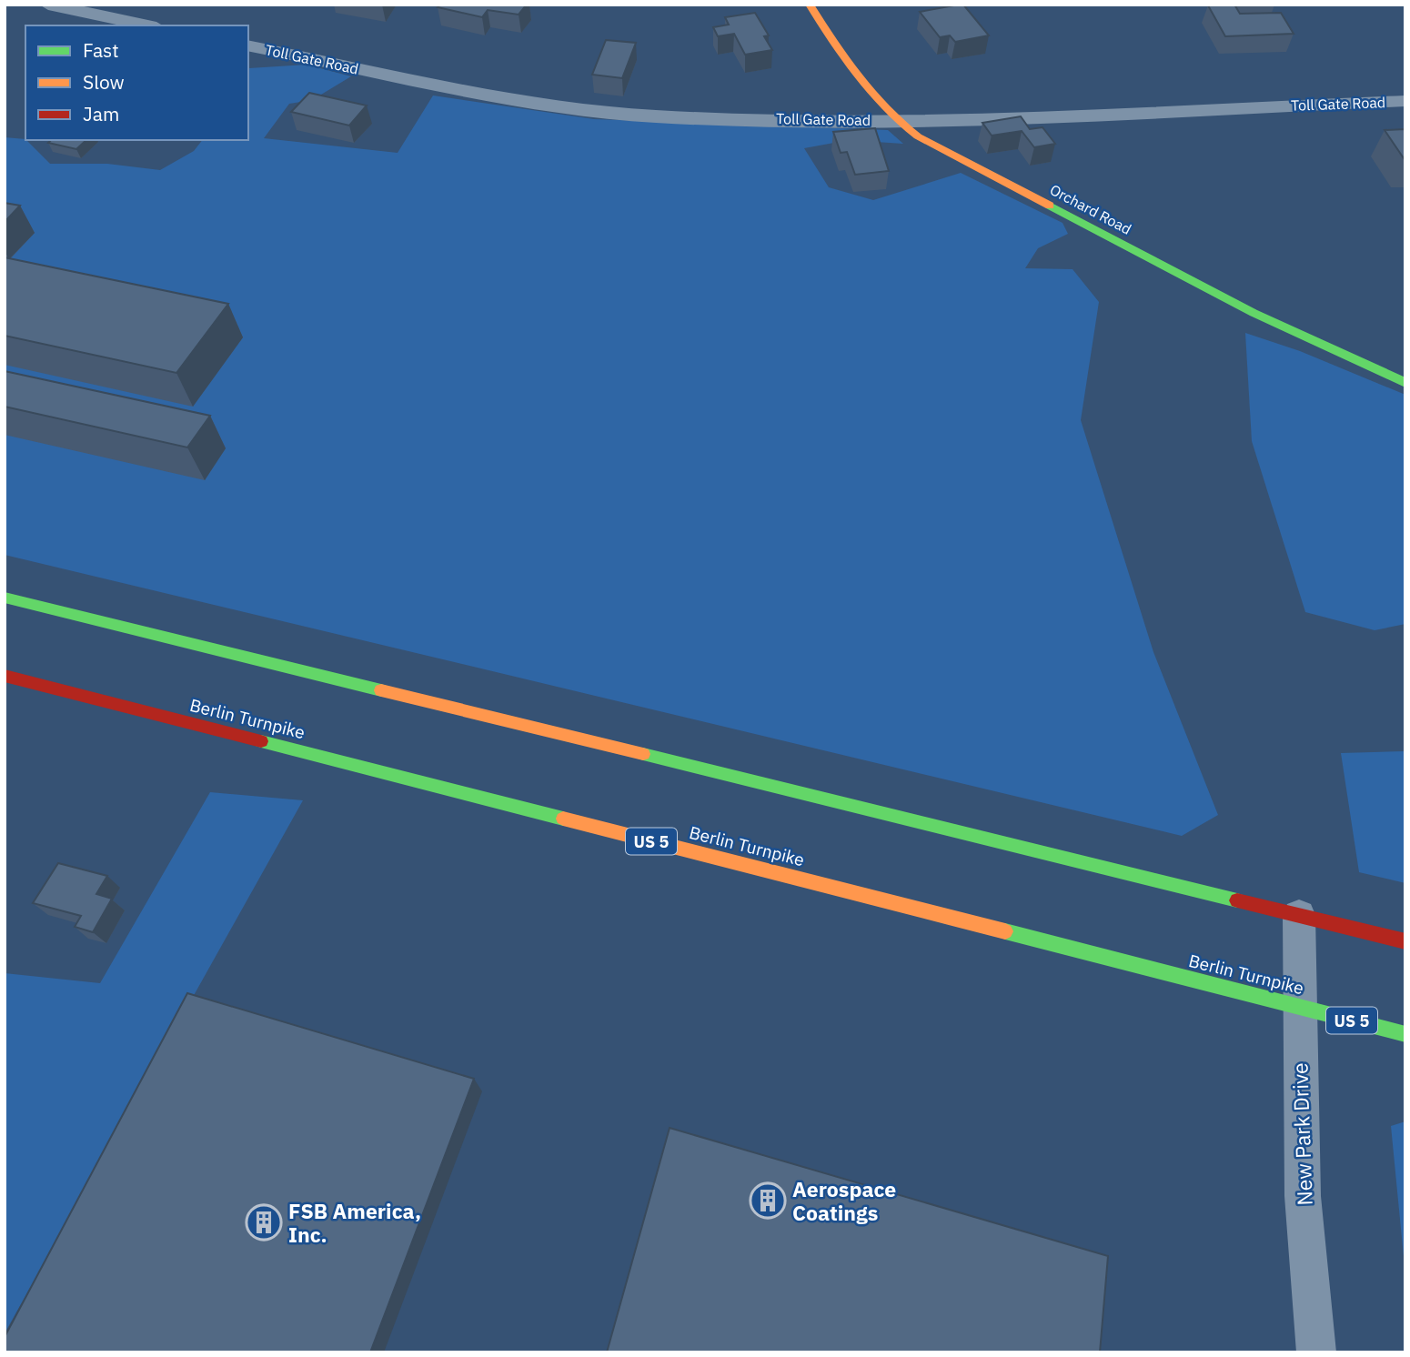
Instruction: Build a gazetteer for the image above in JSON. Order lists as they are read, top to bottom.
{
  "streets": {
    "main road": ["Orchard Road", "Berlin Turnpike", "US 5"],
    "street": ["Toll Gate Road", "New Park Drive"]
  },
  "crossings": [
    ["Toll Gate Road", "Orchard Road"],
    ["Berlin Turnpike", "New Park Drive"]
  ],
  "places": {
    "building": ["Aerospace Coatings", "FSB America, Inc."]
  },
  "legend": ["Fast", "Slow", "Jam"]
}
